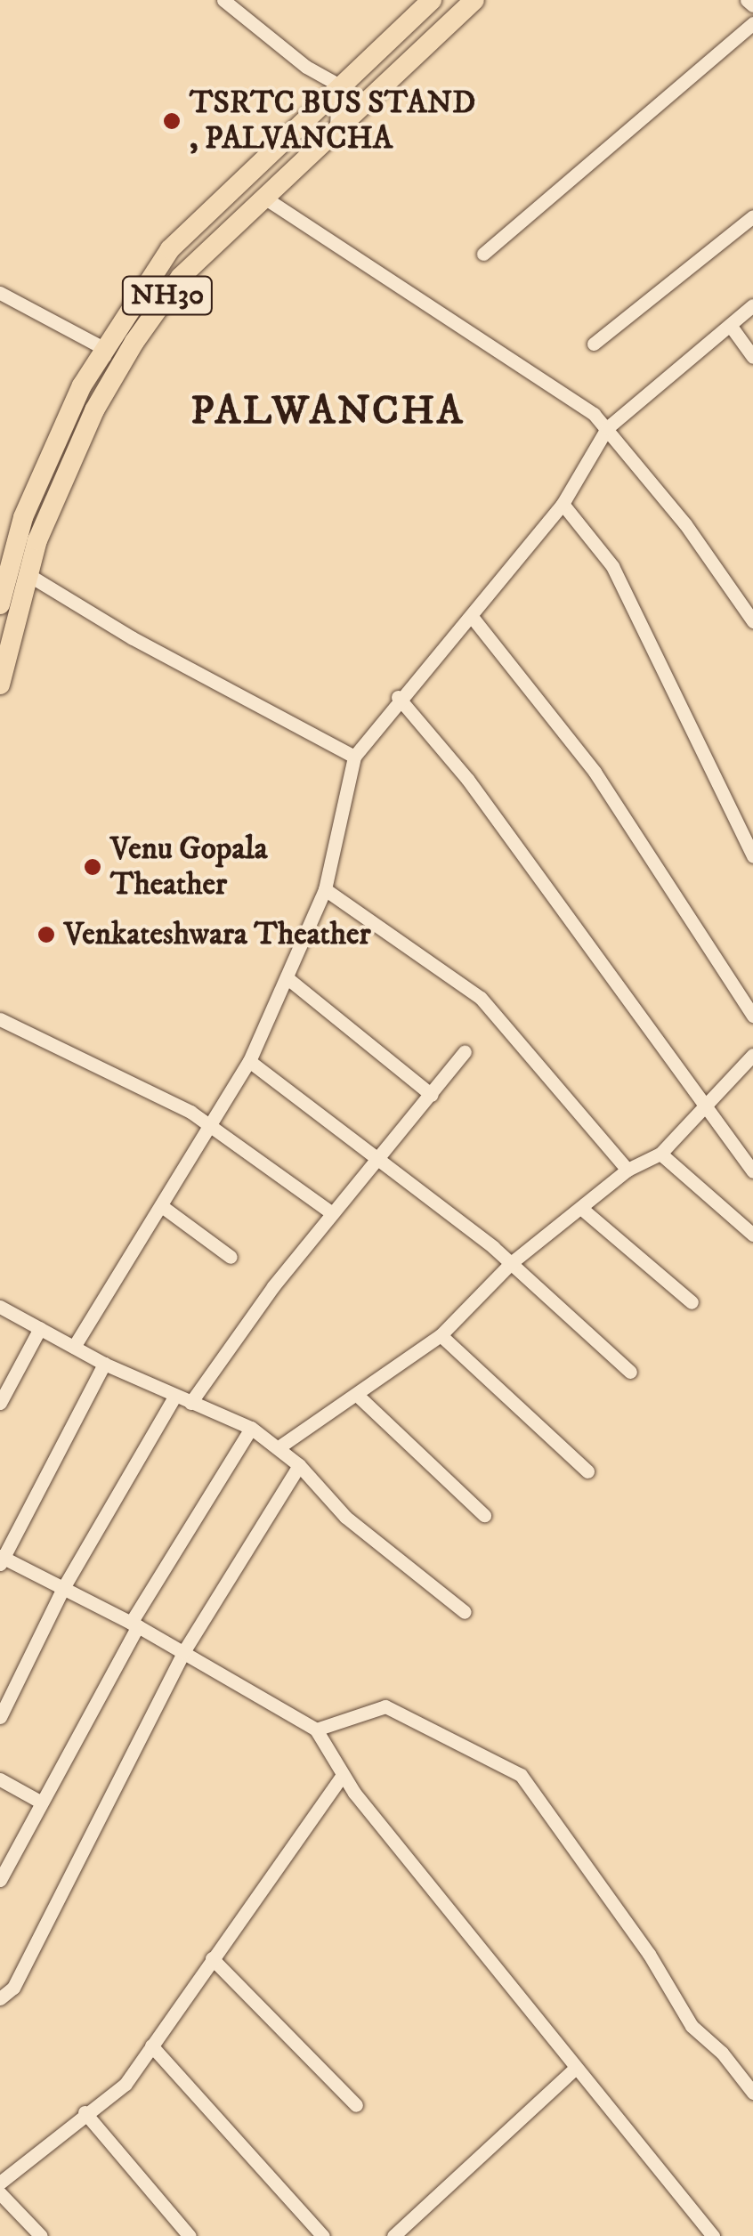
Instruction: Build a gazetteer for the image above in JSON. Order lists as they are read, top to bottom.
{
  "streets": {
    "highway": ["NH30"]
  },
  "districts": ["PALWANCHA"],
  "places": ["TSRTC BUS STAND , PALVANCHA", "Venu Gopala Theather", "Venkateshwara Theather"]
}
